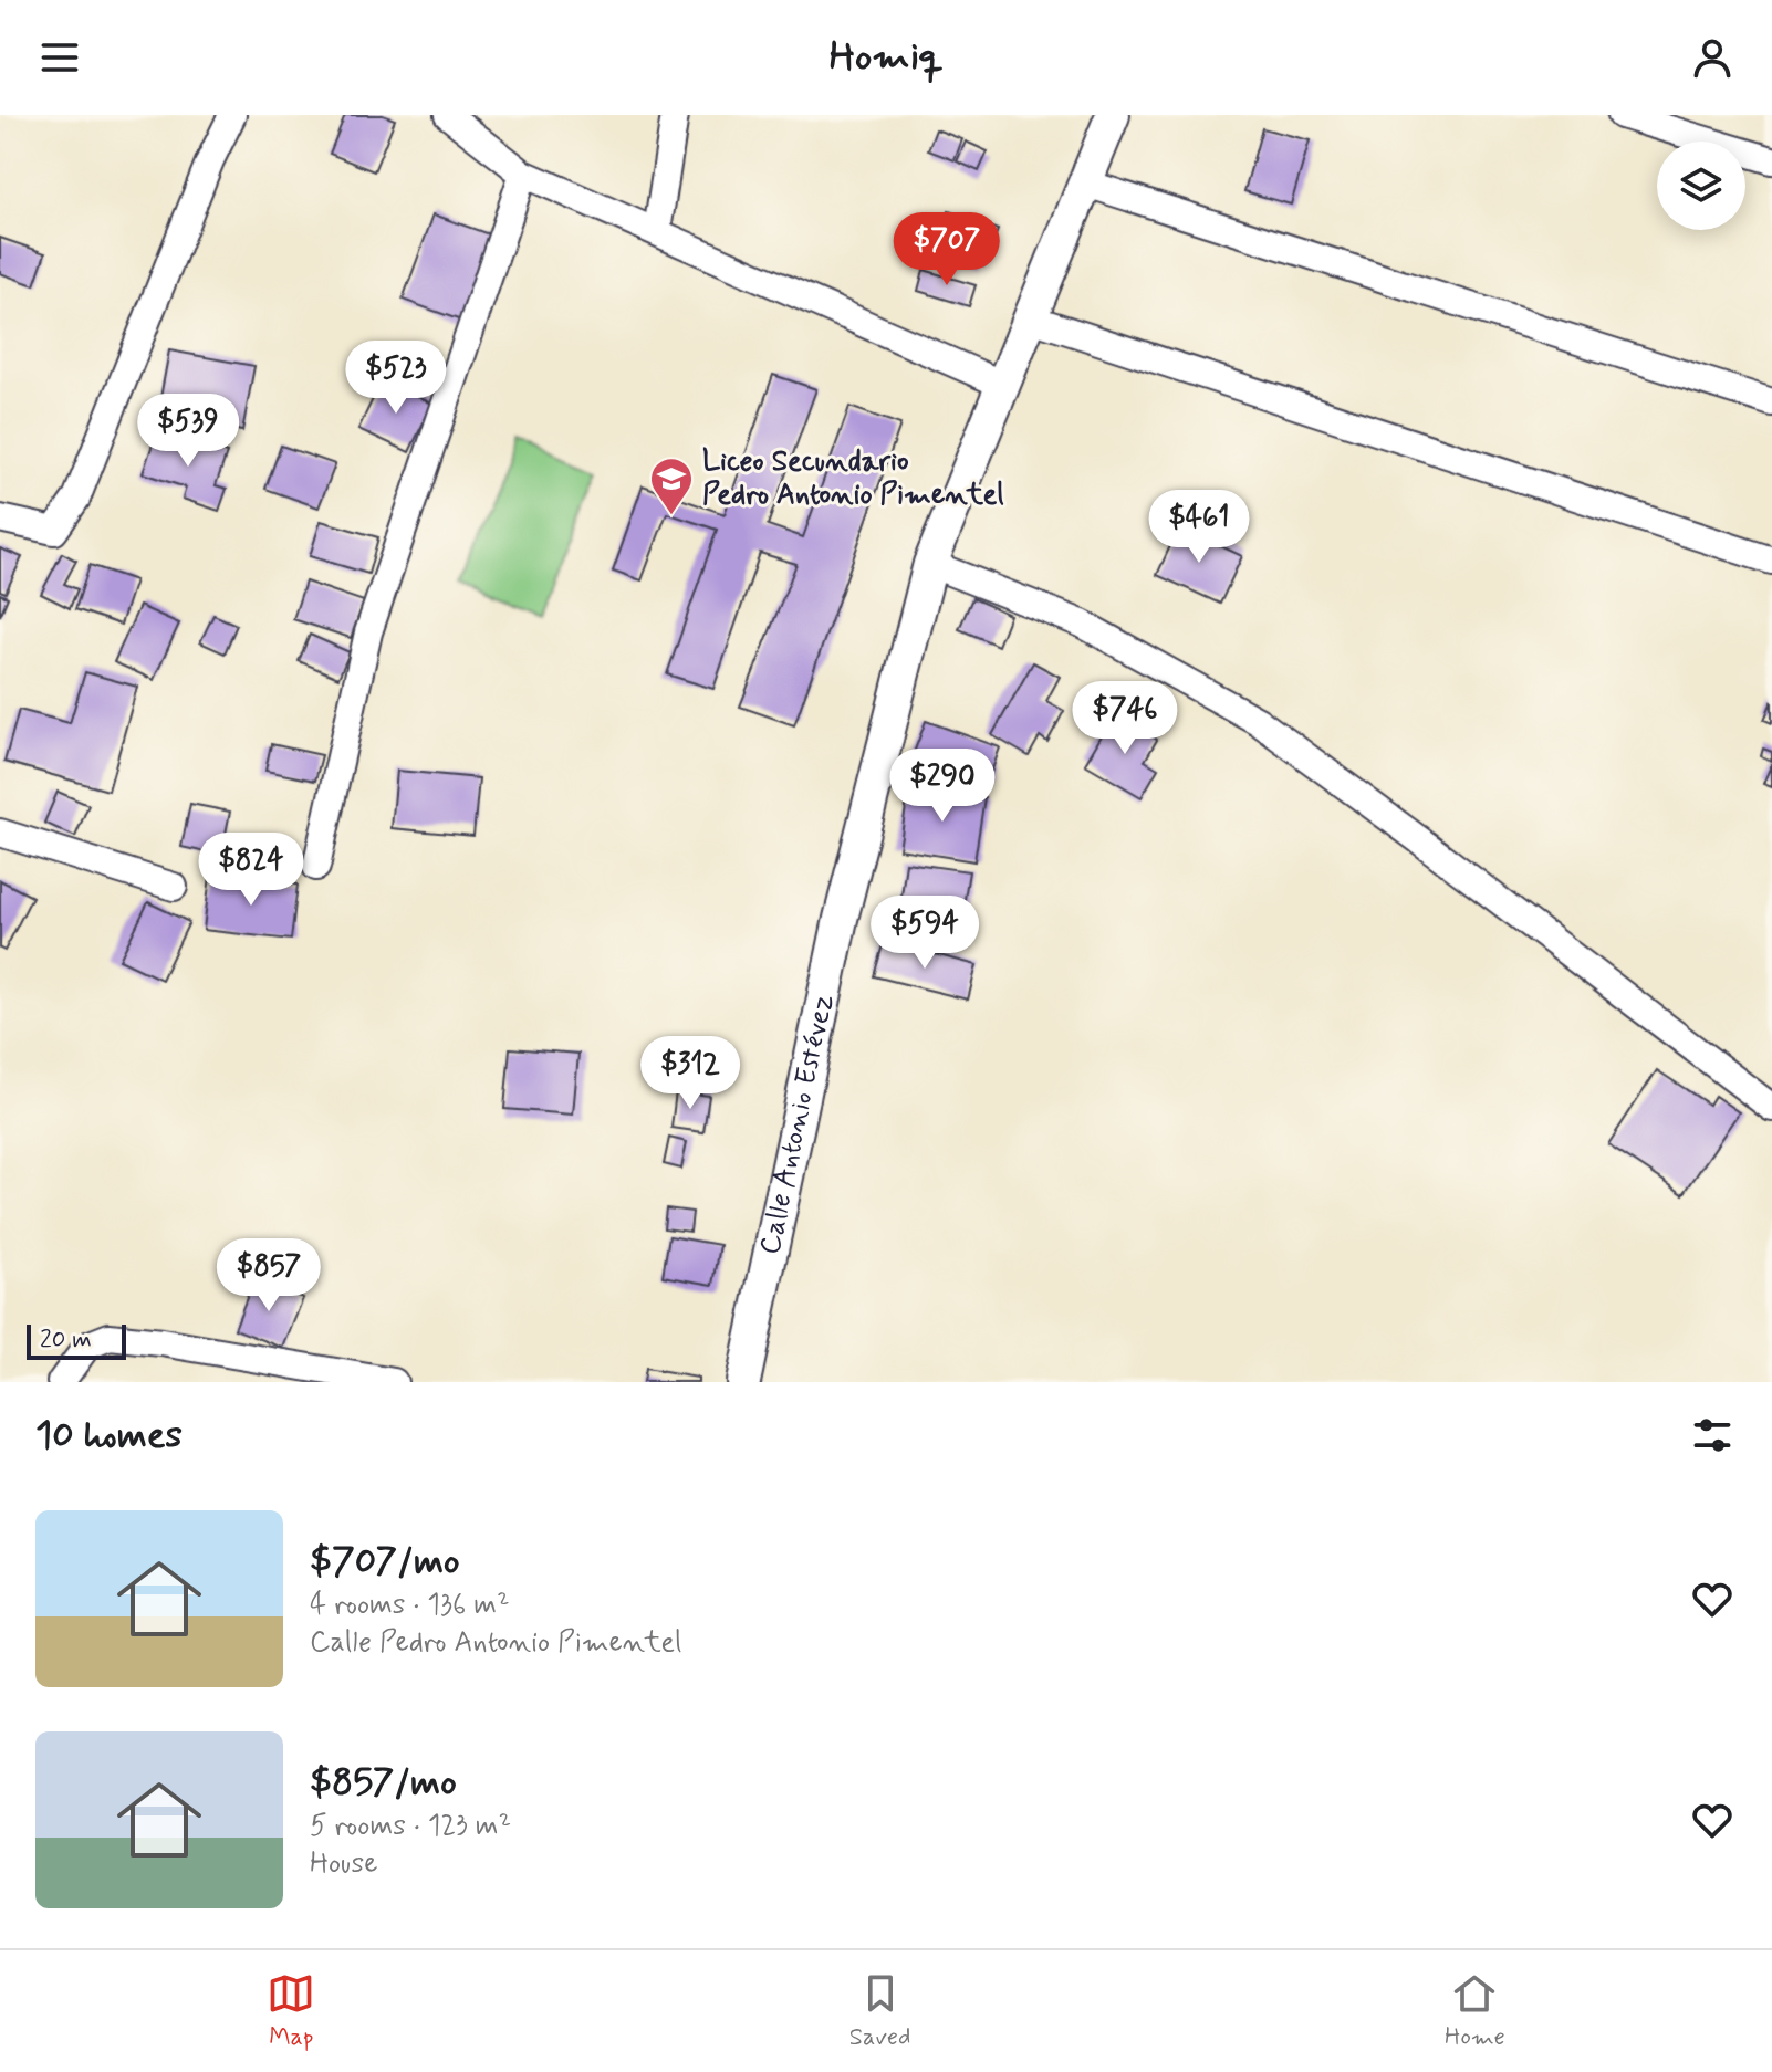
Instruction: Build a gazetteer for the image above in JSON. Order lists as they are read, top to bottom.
{
  "streets": {
    "street": ["Calle Antonio Estévez"]
  },
  "places": {
    "school or university": ["Liceo Secundario Pedro Antonio Pimentel"]
  },
  "scale_bar": "20 m",
  "page": {
    "header": "Homiq",
    "price": [
      "$707",
      "$523",
      "$539",
      "$461",
      "$746",
      "$290",
      "$824",
      "$594",
      "$312",
      "$857"
    ],
    "scale": "20 m",
    "heading": "10 homes",
    "list": [
      {
        "name": "$707/mo",
        "note": "4 rooms · 136 m² · Calle Pedro Antonio Pimentel"
      },
      {
        "name": "$857/mo",
        "note": "5 rooms · 123 m² · House"
      }
    ],
    "tabs": ["Map", "Saved", "Home"]
  }
}
